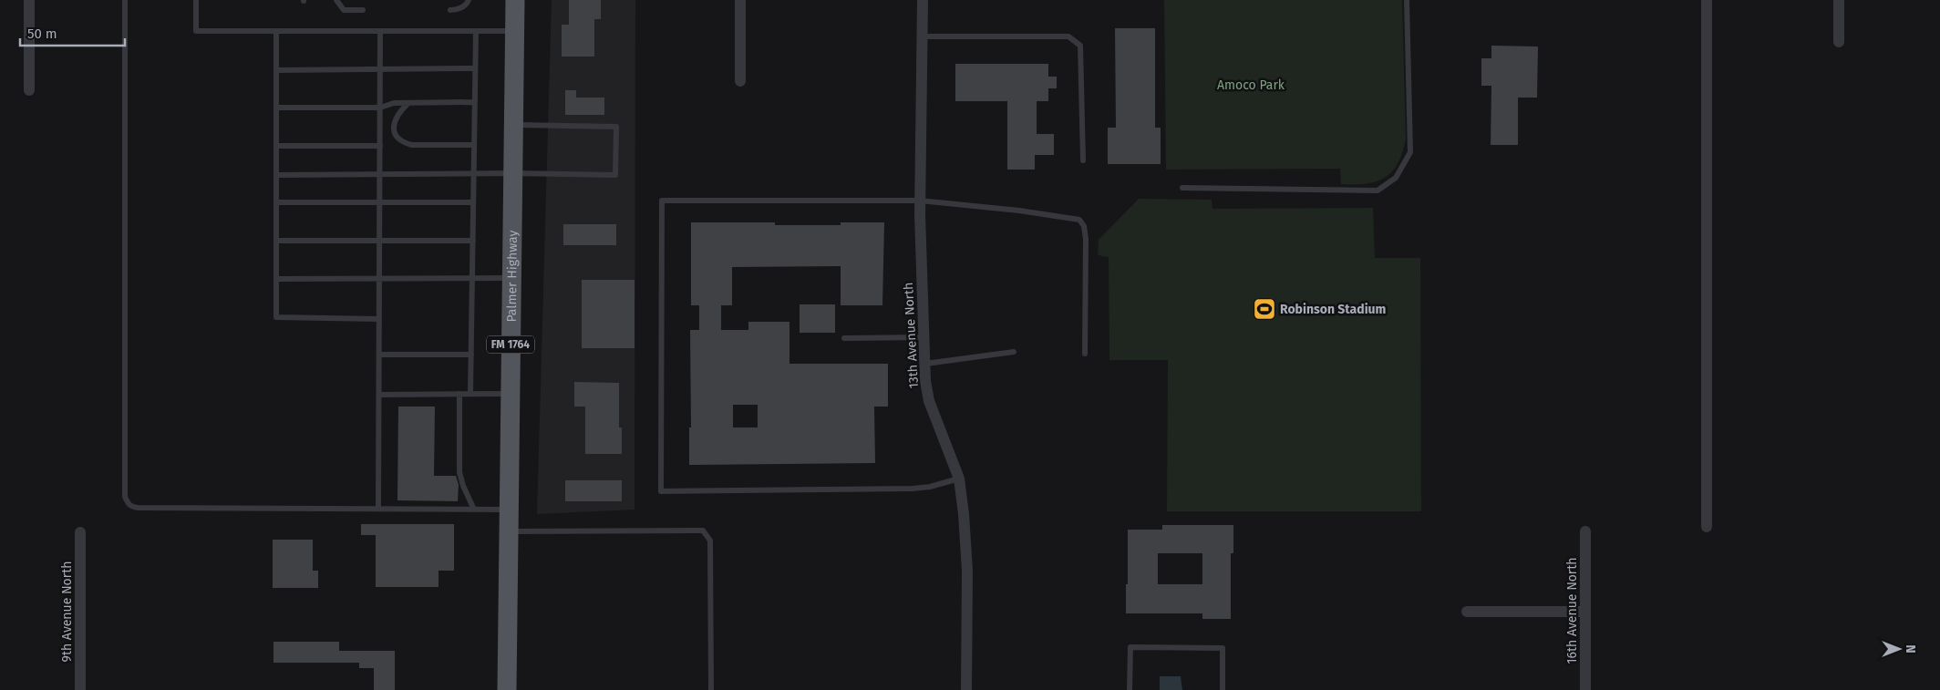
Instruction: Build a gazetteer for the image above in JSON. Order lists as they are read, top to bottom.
{
  "streets": {
    "main road": ["Palmer Highway", "FM 1764"],
    "street": ["13th Avenue North", "16th Avenue North", "9th Avenue North"]
  },
  "parks": ["Amoco Park"],
  "places": {
    "sports": ["Robinson Stadium"]
  },
  "scale_bar": "50 m",
  "north": "right"
}
